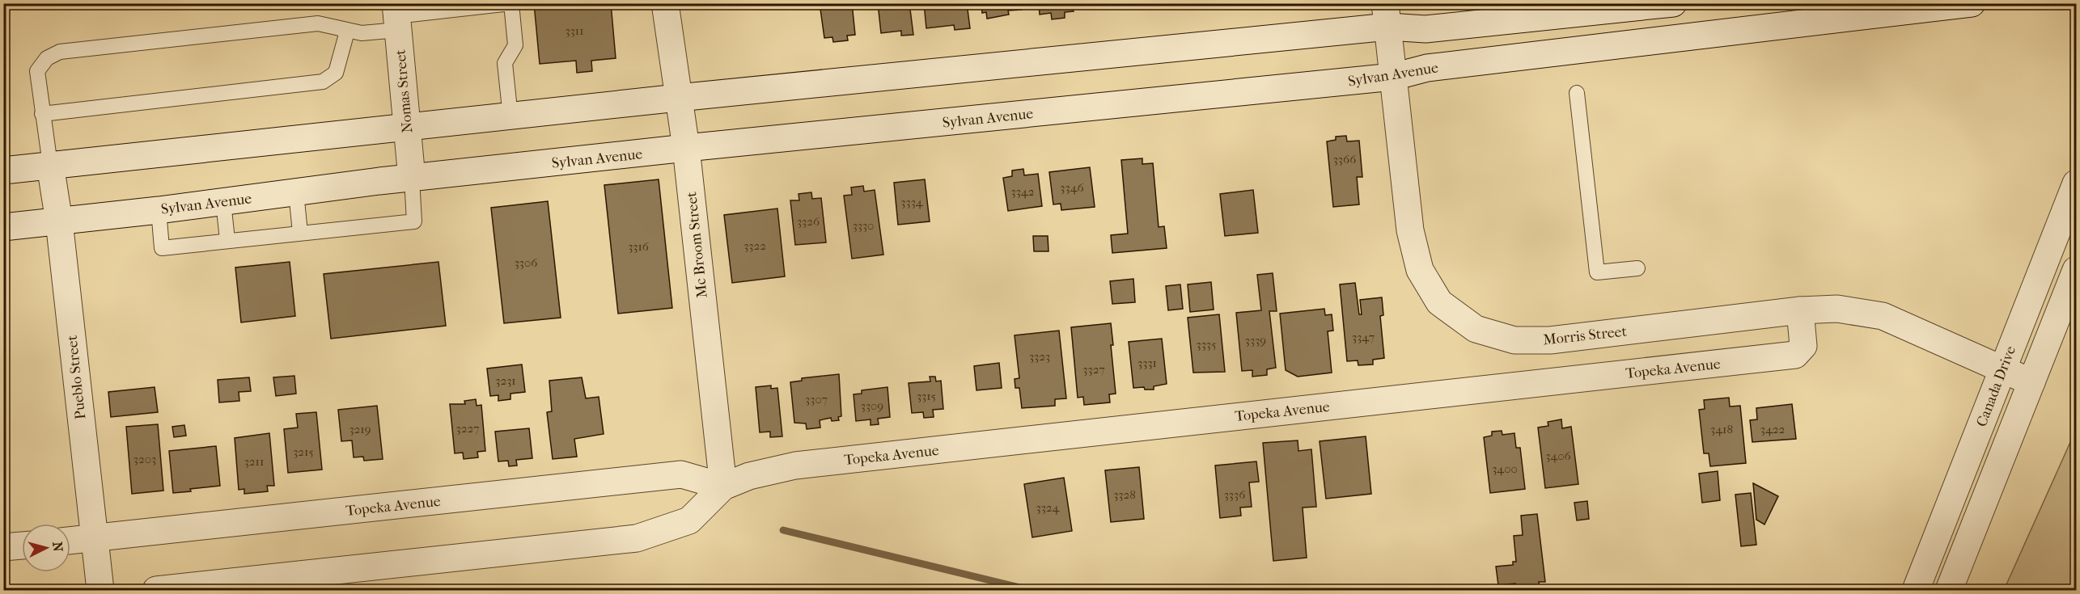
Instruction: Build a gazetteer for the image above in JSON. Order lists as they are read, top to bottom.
{
  "streets": {
    "street": [
      "Sylvan Avenue",
      "Nomas Street",
      "Mc Broom Street",
      "Morris Street",
      "Topeka Avenue",
      "Pueblo Street",
      "Canada Drive"
    ]
  },
  "crossings": [
    ["Sylvan Avenue", "Nomas Street"],
    ["Sylvan Avenue", "Mc Broom Street"],
    ["Sylvan Avenue", "Morris Street"],
    ["Sylvan Avenue", "Pueblo Street"],
    ["Mc Broom Street", "Topeka Avenue"],
    ["Morris Street", "Topeka Avenue"],
    ["Morris Street", "Canada Drive"],
    ["Topeka Avenue", "Pueblo Street"]
  ],
  "house_numbers": [
    "3311",
    "3366",
    "3346",
    "3342",
    "3334",
    "3326",
    "3330",
    "3322",
    "3316",
    "3306",
    "3347",
    "3339",
    "3335",
    "3323",
    "3331",
    "3327",
    "3231",
    "3315",
    "3307",
    "3309",
    "3227",
    "3219",
    "3418",
    "3422",
    "3215",
    "3406",
    "3203",
    "3211",
    "3400",
    "3328",
    "3336",
    "3324"
  ],
  "north": "right"
}
